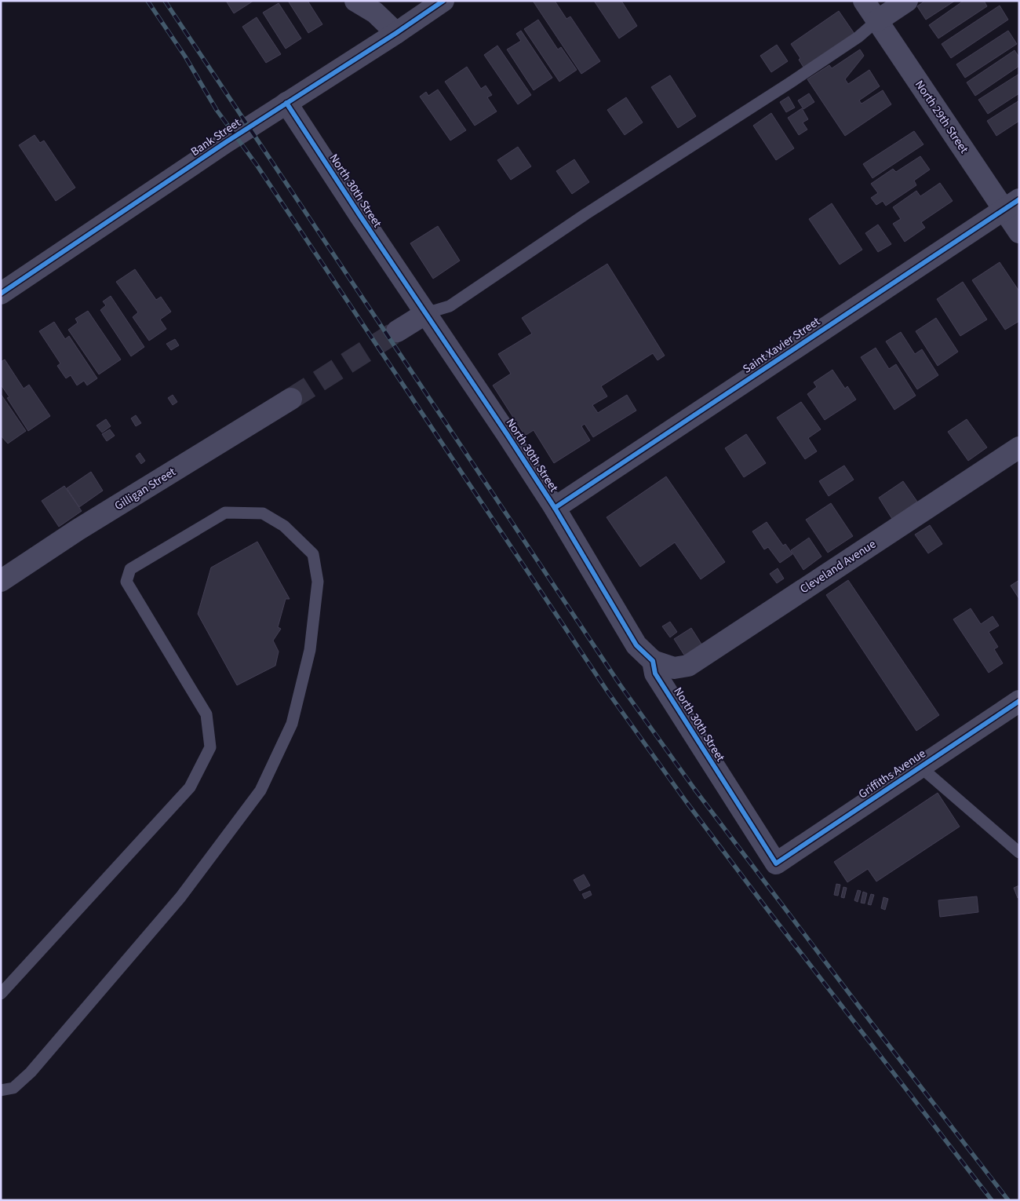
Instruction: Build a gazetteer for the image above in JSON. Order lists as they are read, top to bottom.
{
  "streets": {
    "street": [
      "North 29th Street",
      "Bank Street",
      "North 30th Street",
      "Saint Xavier Street",
      "Gilligan Street",
      "Cleveland Avenue",
      "Griffiths Avenue"
    ]
  },
  "crossings": [
    ["North 29th Street", "Saint Xavier Street"],
    ["Bank Street", "North 30th Street"],
    ["North 30th Street", "Saint Xavier Street"],
    ["North 30th Street", "Cleveland Avenue"],
    ["North 30th Street", "Griffiths Avenue"]
  ]
}
